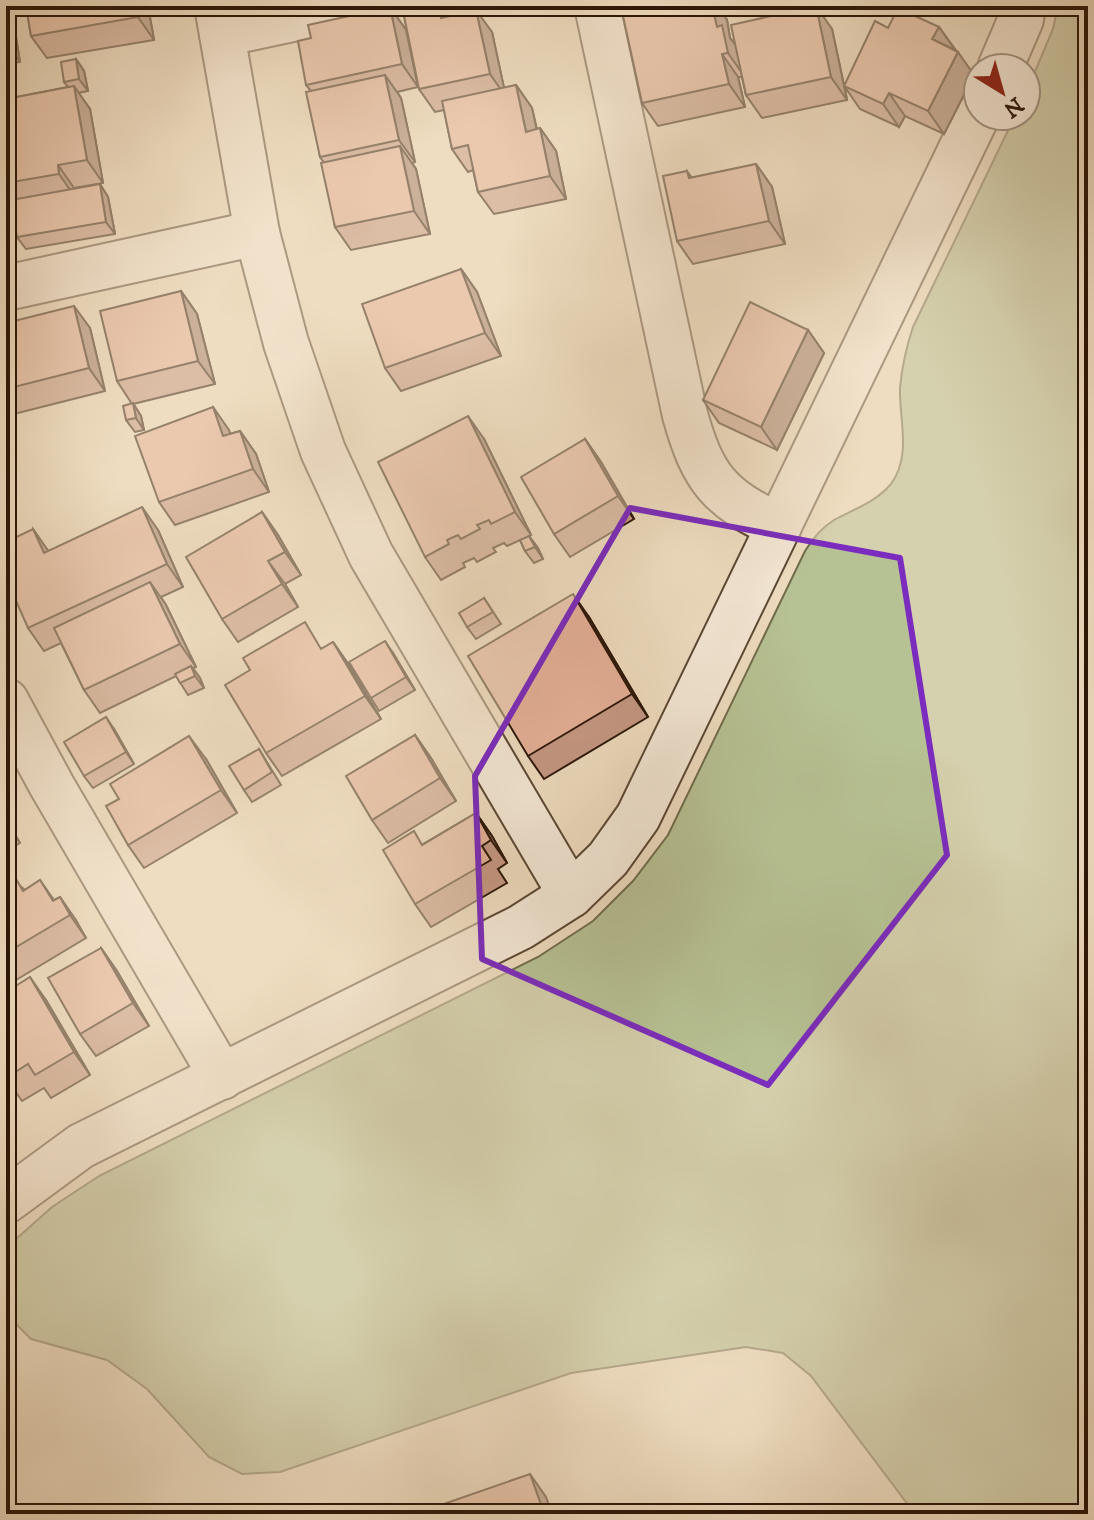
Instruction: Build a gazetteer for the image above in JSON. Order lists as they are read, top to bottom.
{
  "north": "bottom right"
}
